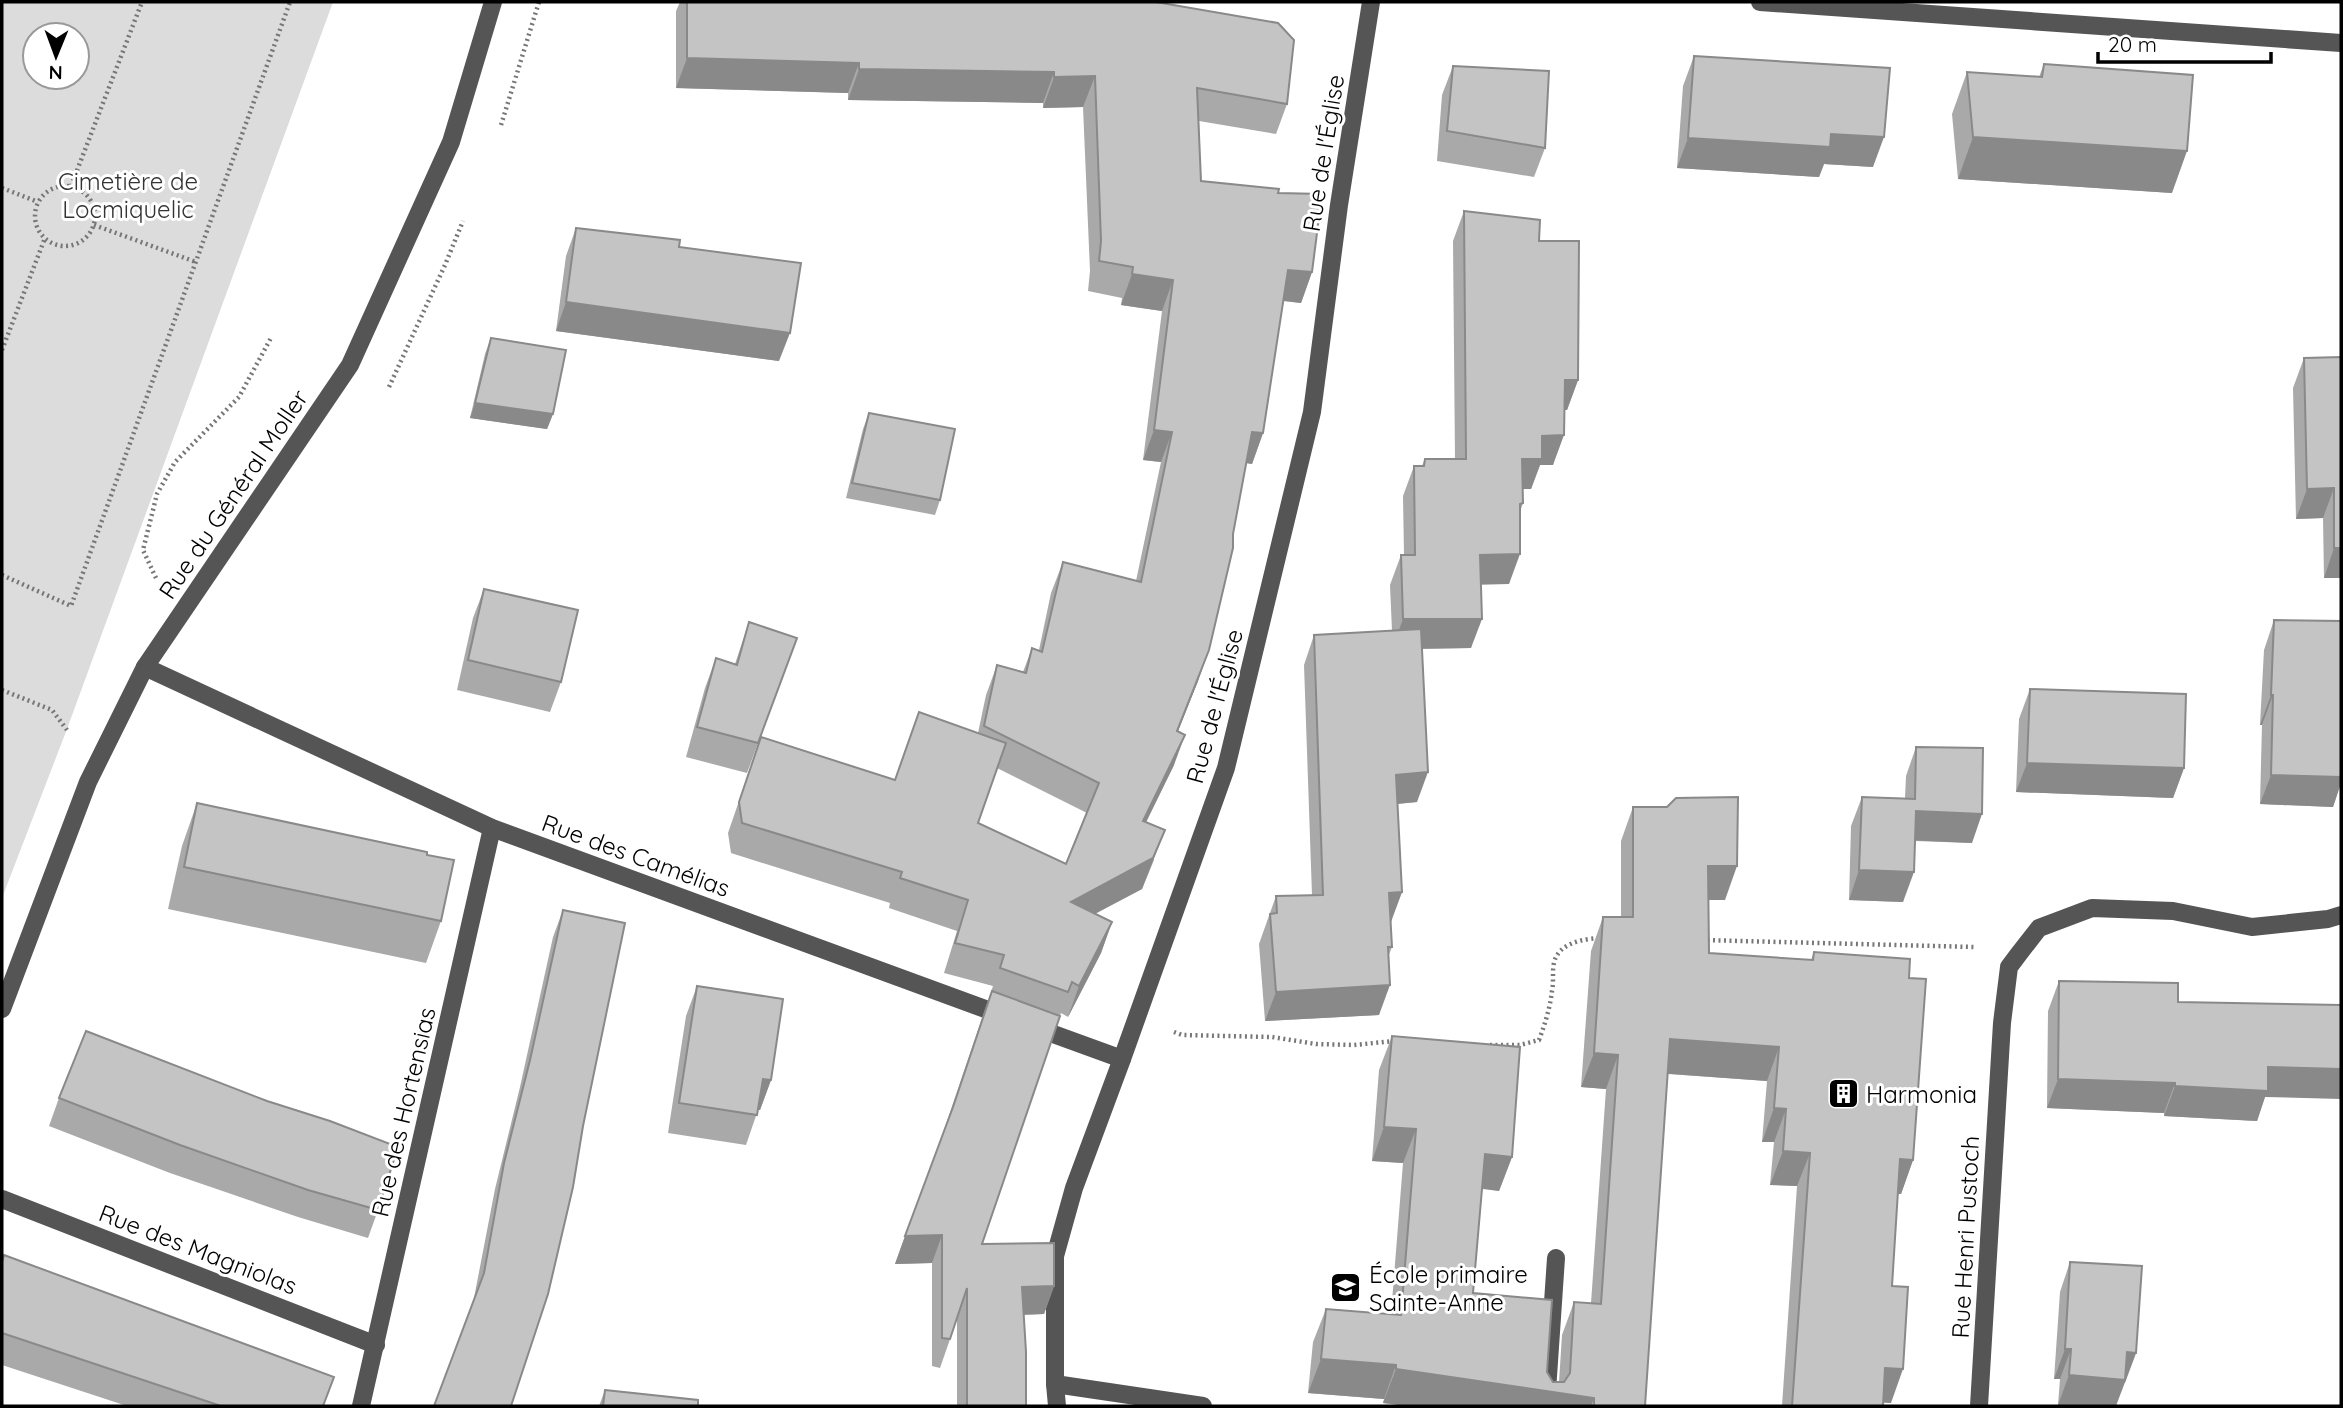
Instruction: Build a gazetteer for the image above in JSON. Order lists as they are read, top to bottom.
{
  "streets": {
    "street": [
      "Rue de l'Église",
      "Rue du Général Moller",
      "Rue des Camélias",
      "Rue des Hortensias",
      "Rue Henri Pustoch",
      "Rue des Magniolas"
    ]
  },
  "crossings": [
    ["Rue de l'Église", "Rue des Camélias"],
    ["Rue du Général Moller", "Rue des Camélias"],
    ["Rue des Camélias", "Rue des Hortensias"],
    ["Rue des Hortensias", "Rue des Magniolas"]
  ],
  "parks": ["Cimetière de Locmiquelic"],
  "places": {
    "building": ["Harmonia"],
    "school or university": ["École primaire Sainte-Anne"]
  },
  "scale_bar": "20 m",
  "north": "bottom"
}
